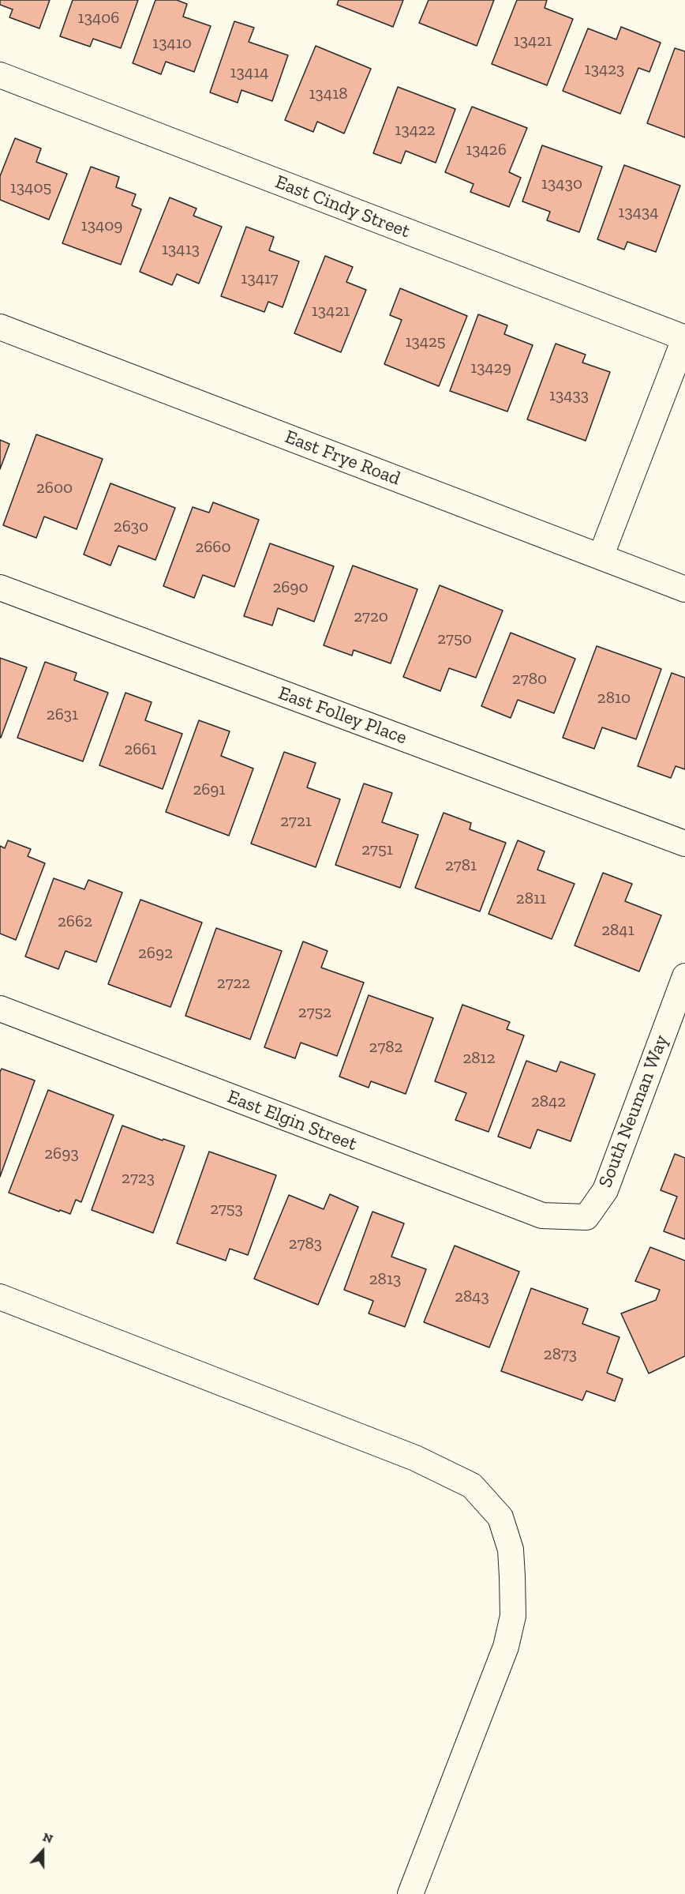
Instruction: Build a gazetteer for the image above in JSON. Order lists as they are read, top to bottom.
{
  "streets": {
    "street": [
      "East Cindy Street",
      "East Frye Road",
      "East Folley Place",
      "South Neuman Way",
      "East Elgin Street"
    ]
  },
  "crossings": [
    ["South Neuman Way", "East Elgin Street"]
  ],
  "house_numbers": [
    "13406",
    "13421",
    "13410",
    "13423",
    "13414",
    "13418",
    "13422",
    "13426",
    "13430",
    "13405",
    "13434",
    "13409",
    "13413",
    "13417",
    "13421",
    "13425",
    "13429",
    "13433",
    "2600",
    "2630",
    "2660",
    "2690",
    "2720",
    "2750",
    "2780",
    "2810",
    "2631",
    "2661",
    "2691",
    "2721",
    "2751",
    "2781",
    "2811",
    "2662",
    "2841",
    "2692",
    "2722",
    "2752",
    "2782",
    "2812",
    "2842",
    "2693",
    "2723",
    "2753",
    "2783",
    "2813",
    "2843",
    "2873"
  ],
  "north": "top"
}
